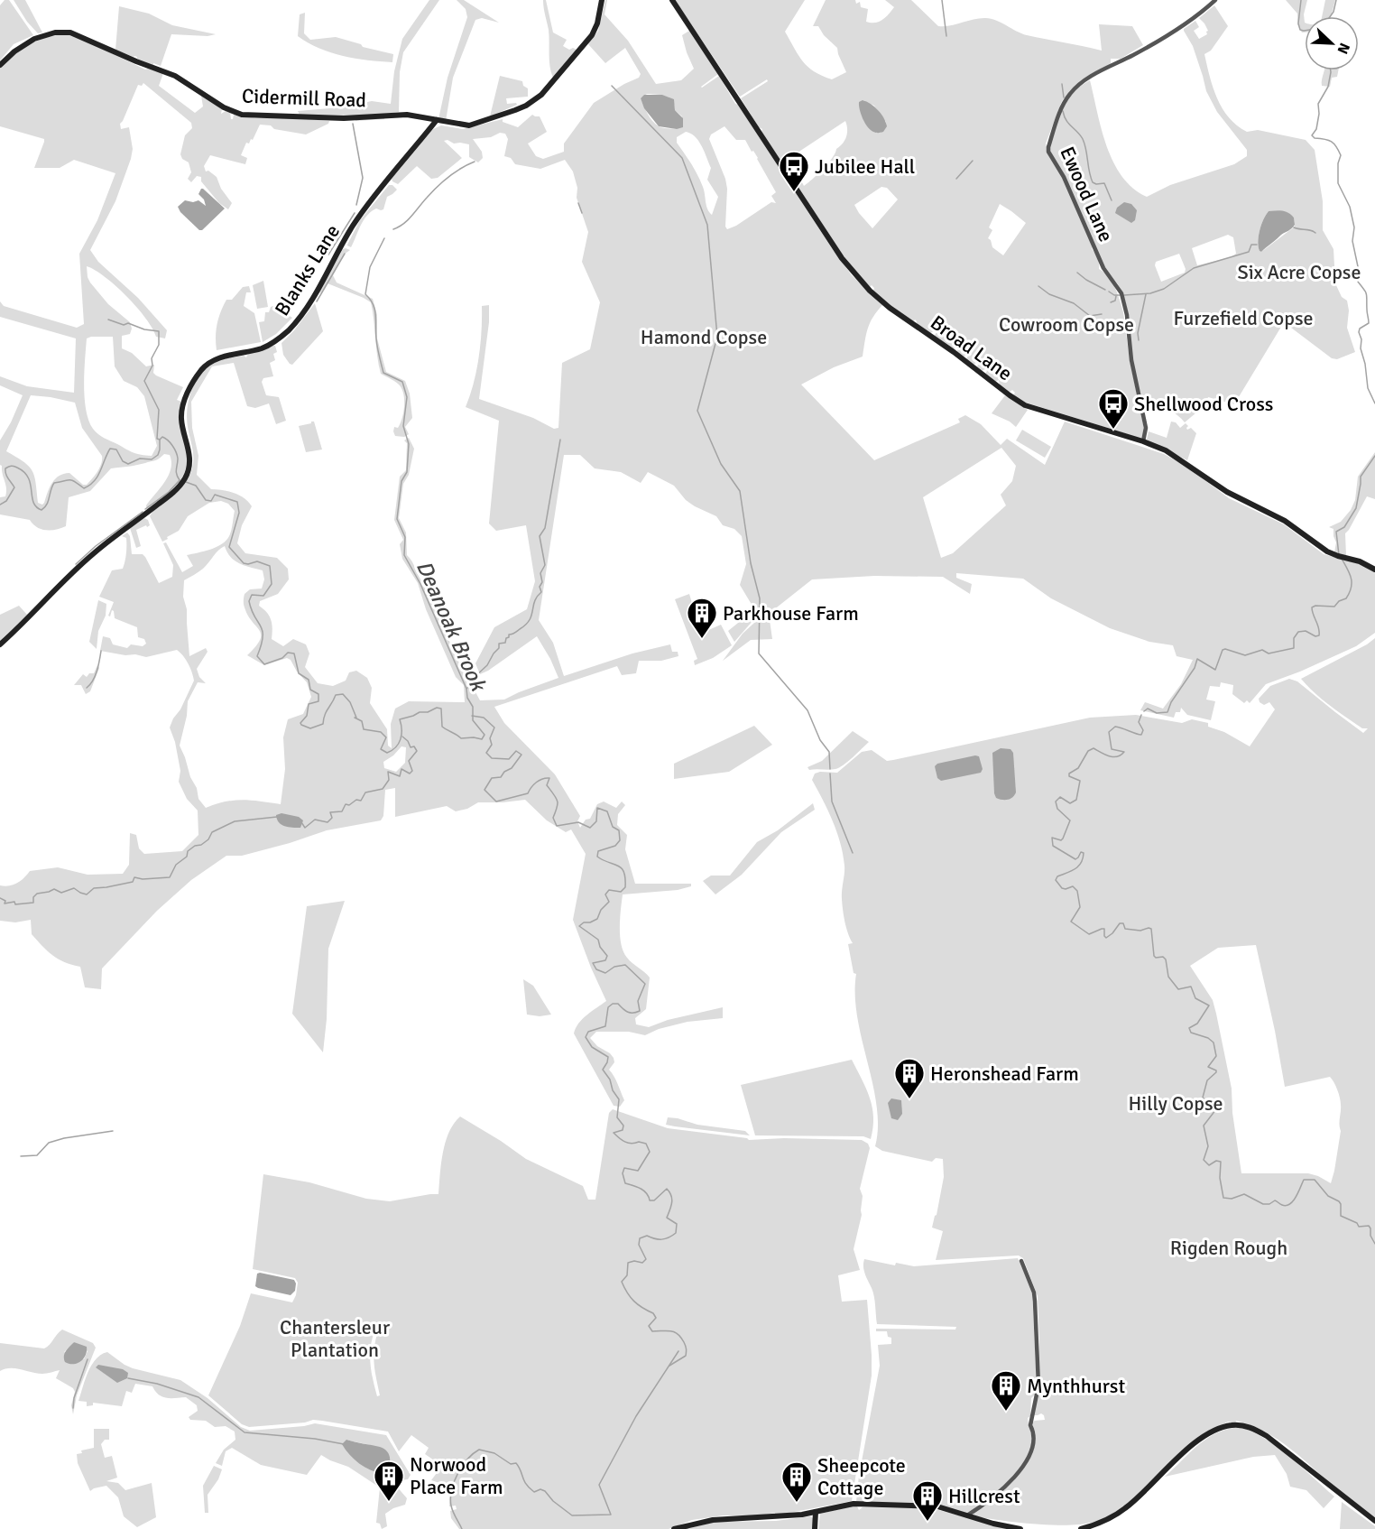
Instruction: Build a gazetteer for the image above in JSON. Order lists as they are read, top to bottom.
{
  "streets": {
    "street": [
      "Cidermill Road",
      "Ewood Lane",
      "Blanks Lane",
      "Broad Lane"
    ]
  },
  "crossings": [
    ["Cidermill Road", "Blanks Lane"],
    ["Ewood Lane", "Broad Lane"]
  ],
  "water": ["Deanoak Brook"],
  "parks": [
    "Six Acre Copse",
    "Furzefield Copse",
    "Cowroom Copse",
    "Hamond Copse",
    "Hilly Copse",
    "Rigden Rough",
    "Chantersleur Plantation"
  ],
  "places": {
    "bus stop": ["Jubilee Hall", "Shellwood Cross"],
    "building": [
      "Parkhouse Farm",
      "Heronshead Farm",
      "Mynthhurst",
      "Norwood Place Farm",
      "Sheepcote Cottage",
      "Hillcrest"
    ]
  },
  "north": "bottom right"
}
